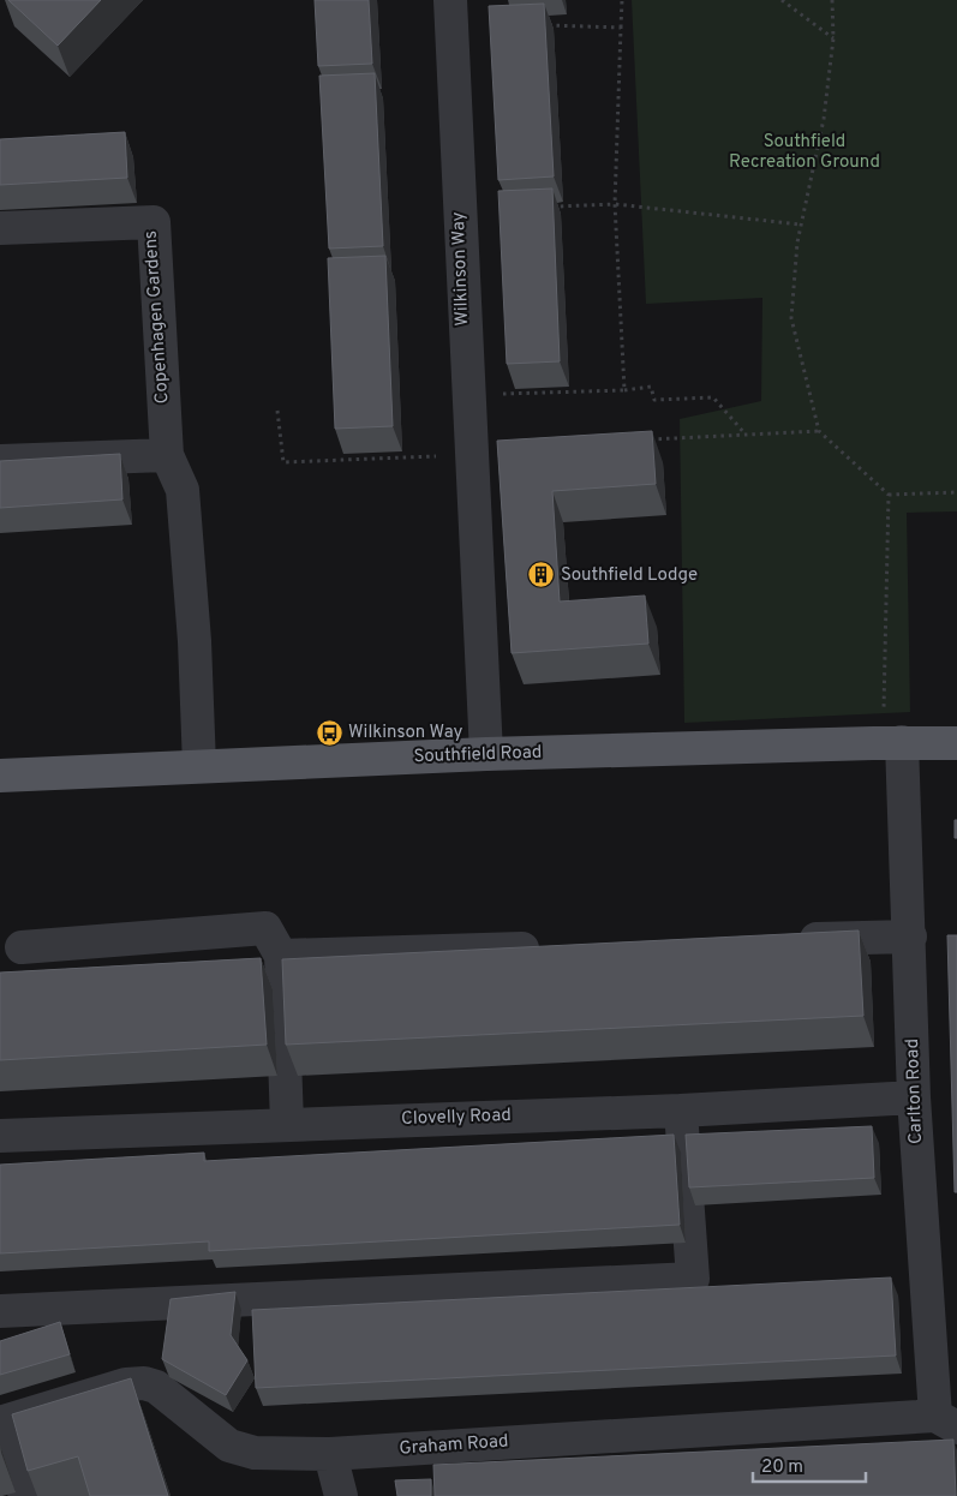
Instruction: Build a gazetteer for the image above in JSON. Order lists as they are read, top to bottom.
{
  "streets": {
    "main road": ["Southfield Road"],
    "street": [
      "Wilkinson Way",
      "Copenhagen Gardens",
      "Carlton Road",
      "Clovelly Road",
      "Graham Road"
    ]
  },
  "crossings": [
    ["Wilkinson Way", "Southfield Road"],
    ["Copenhagen Gardens", "Southfield Road"],
    ["Southfield Road", "Carlton Road"],
    ["Carlton Road", "Clovelly Road"],
    ["Carlton Road", "Graham Road"]
  ],
  "parks": ["Southfield Recreation Ground"],
  "places": {
    "building": ["Southfield Lodge"],
    "bus stop": ["Wilkinson Way"]
  },
  "scale_bar": "20 m"
}
